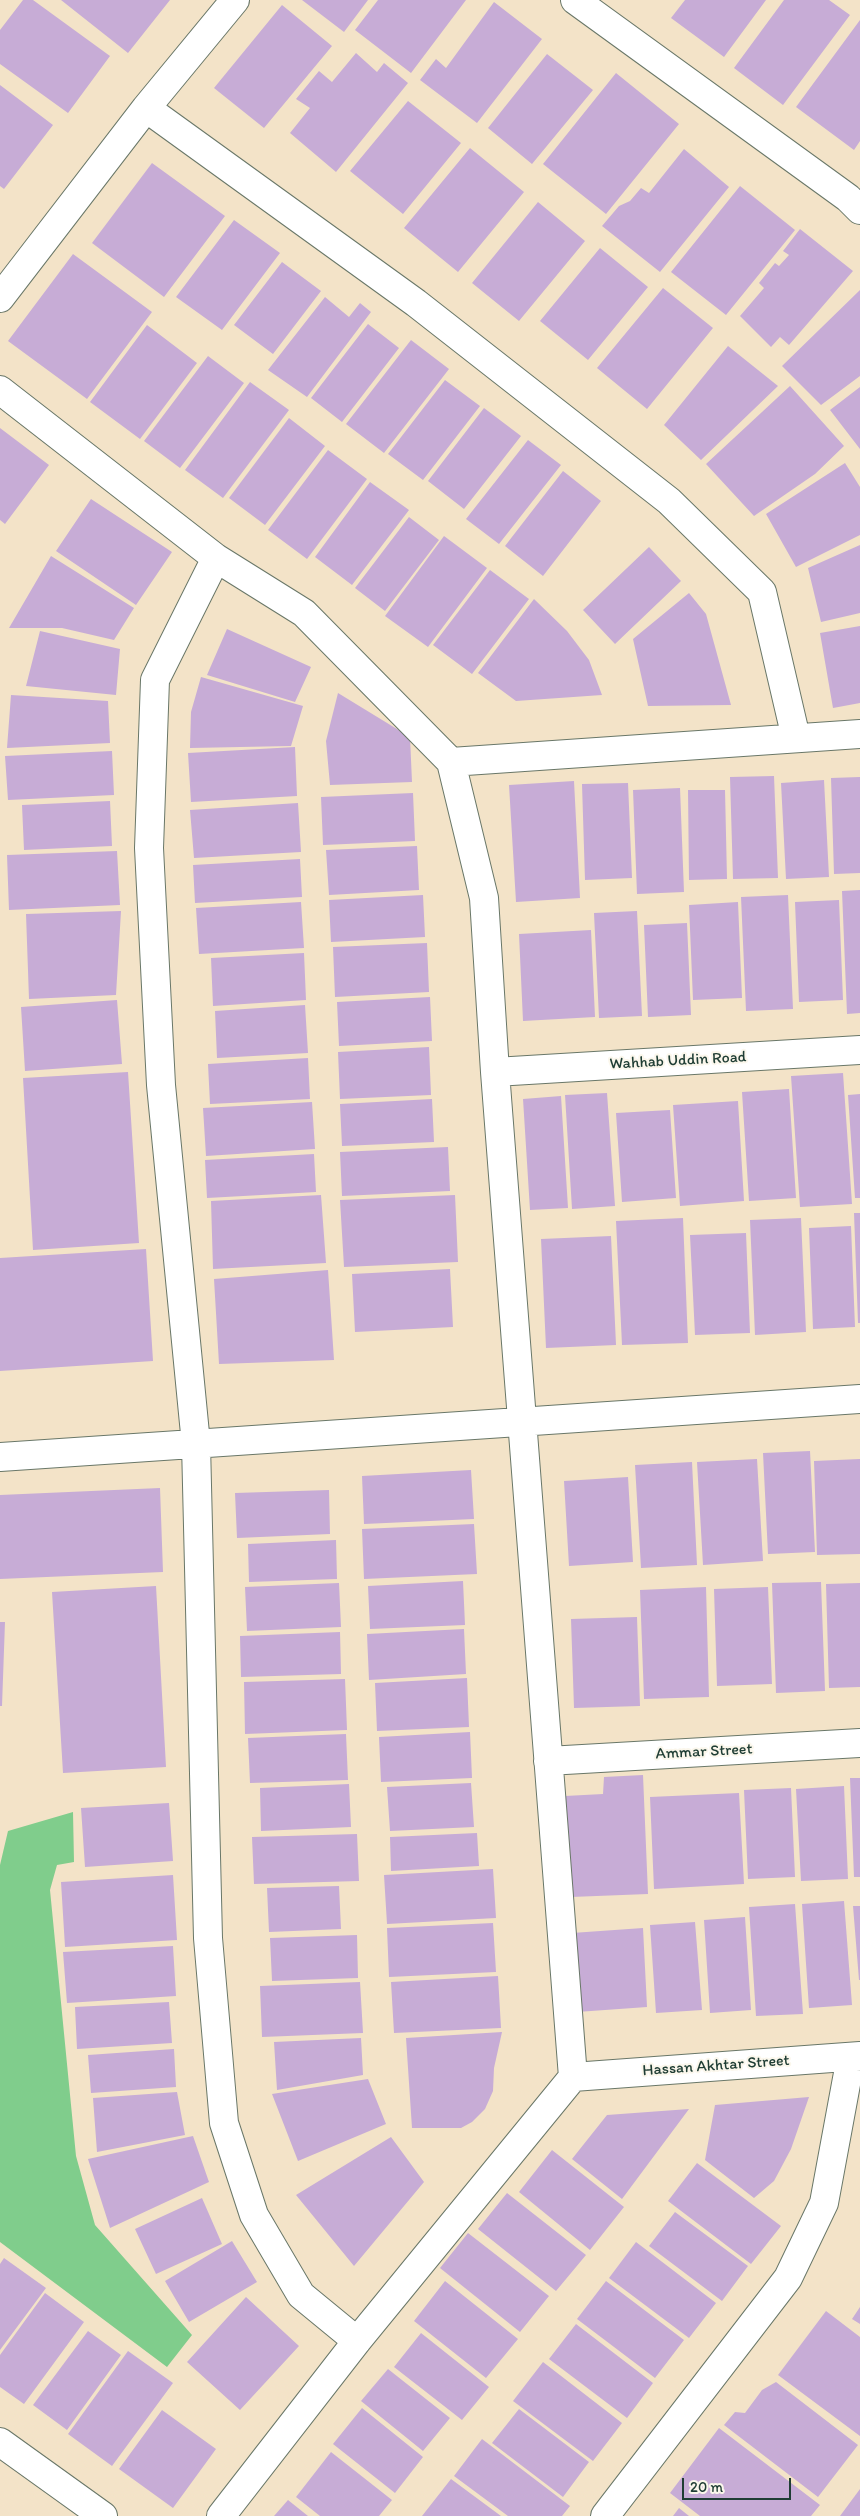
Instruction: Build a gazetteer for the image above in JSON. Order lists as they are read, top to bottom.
{
  "streets": {
    "street": ["Wahhab Uddin Road", "Ammar Street", "Hassan Akhtar Street"]
  },
  "scale_bar": "20 m"
}
